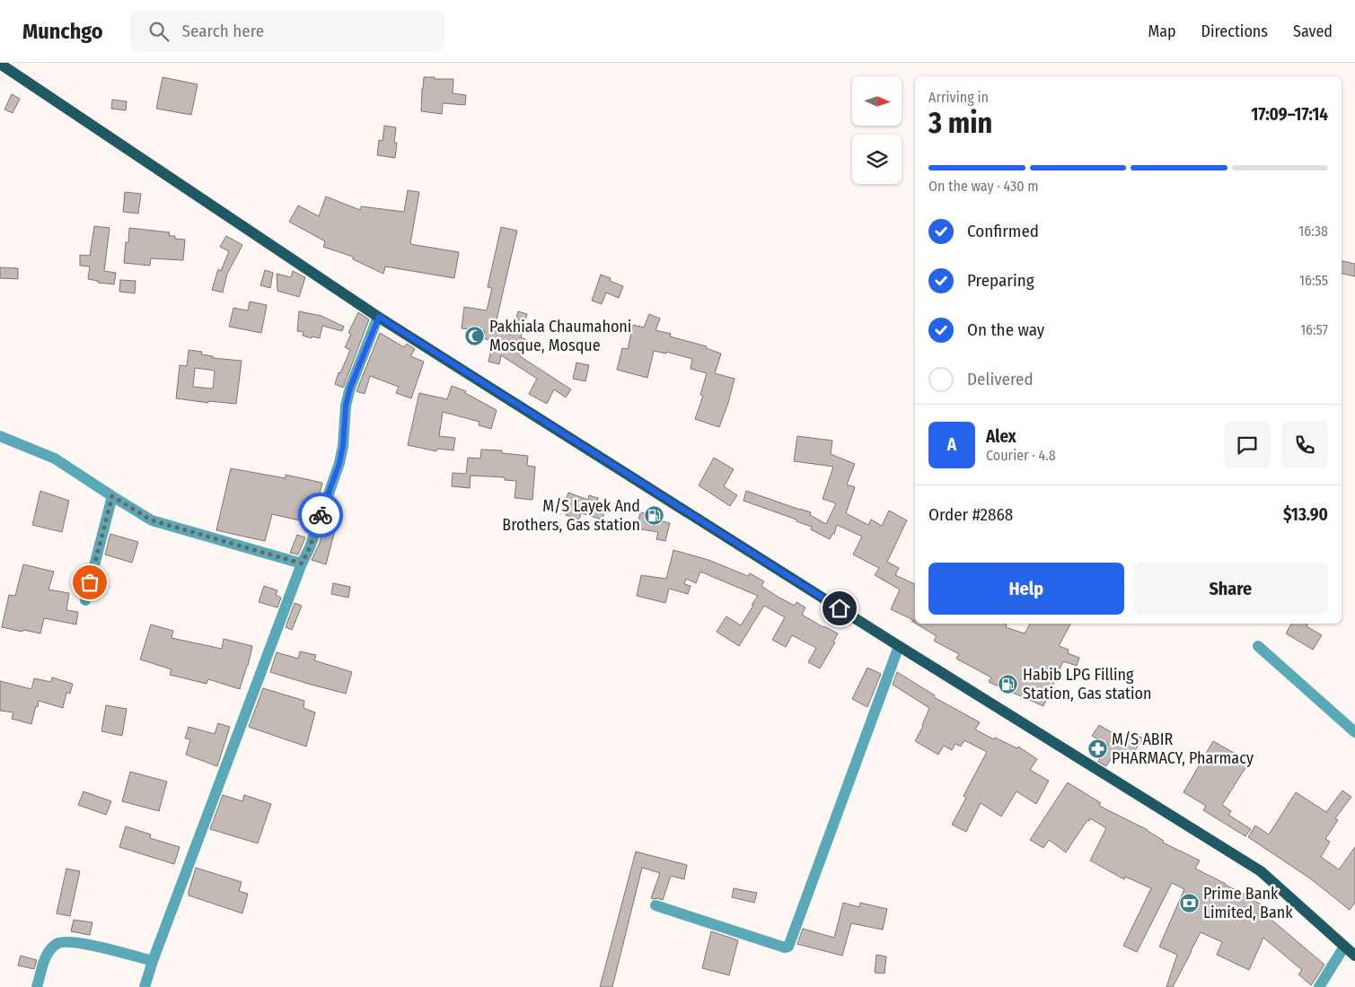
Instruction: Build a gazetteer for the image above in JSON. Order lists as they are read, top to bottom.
{
  "places": {
    "mosque": ["Pakhiala Chaumahoni Mosque, Mosque"],
    "fuel station": ["M/S Layek And Brothers, Gas station", "Habib LPG Filling Station, Gas station"],
    "pharmacy": ["M/S ABIR PHARMACY, Pharmacy"],
    "bank": ["Prime Bank Limited, Bank"]
  },
  "north": "right",
  "page": {
    "header": "Munchgo",
    "search": "Search here",
    "nav": ["Map", "Directions", "Saved"],
    "heading": ["3 min", "Arriving in", "17:09–17:14"],
    "panel": [
      "Alex",
      "Courier · 4.8",
      "Order #2868",
      "$13.90"
    ],
    "bar": "On the way · 430 m",
    "list": [
      ["Confirmed", "16:38"],
      ["Preparing", "16:55"],
      ["On the way", "16:57"],
      "Delivered"
    ],
    "round": "A",
    "buttons": ["Help", "Share"]
  }
}
